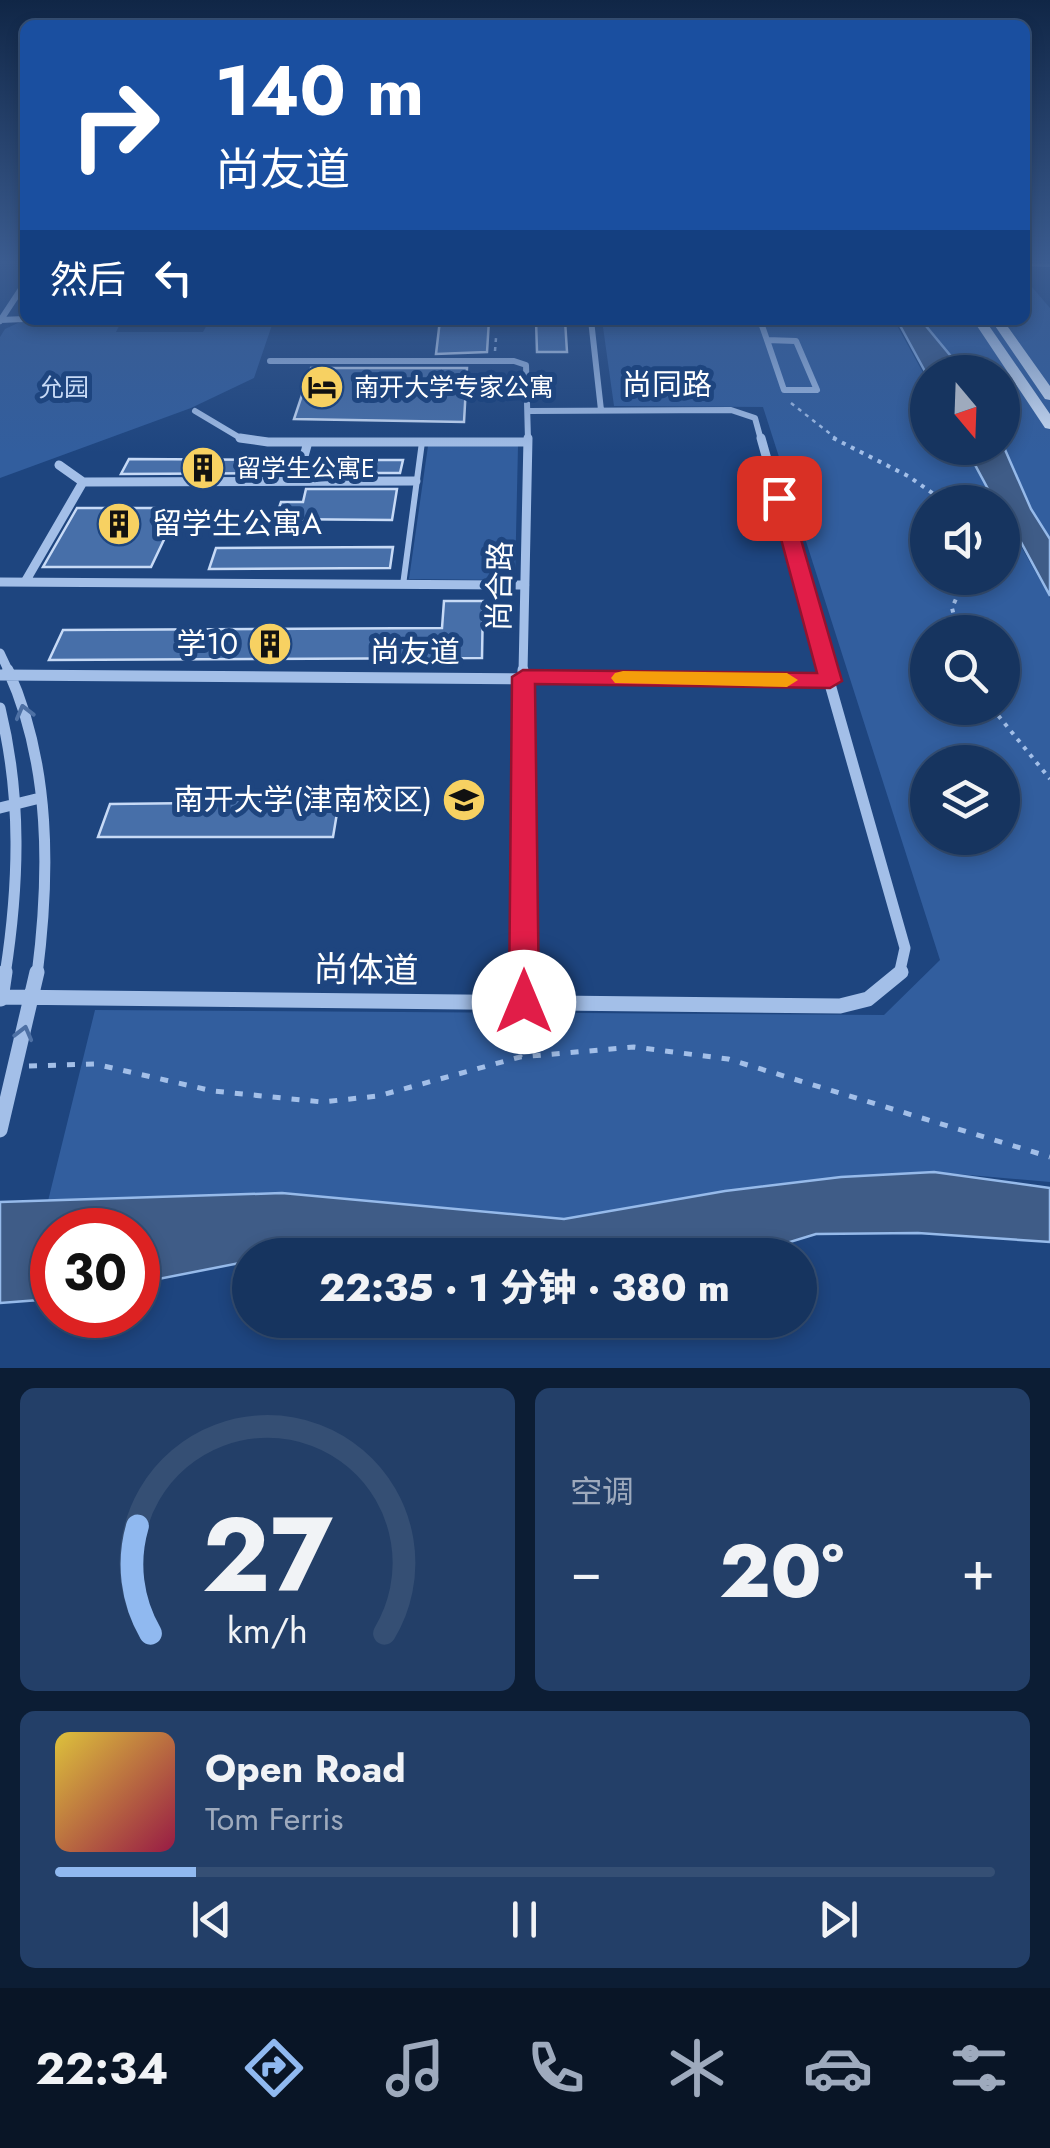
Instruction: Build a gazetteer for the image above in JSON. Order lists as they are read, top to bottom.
{
  "streets": {
    "street": [
      "尚同路",
      "尚合路",
      "尚友道",
      "尚体道"
    ]
  },
  "crossings": [
    ["尚同路", "尚友道"],
    ["尚同路", "尚体道"],
    ["尚合路", "尚友道"],
    ["尚合路", "尚体道"]
  ],
  "parks": ["允园"],
  "places": {
    "hotel": ["南开大学专家公寓"],
    "building": ["留学生公寓E", "留学生公寓A", "学10"],
    "school or university": ["南开大学(津南校区)"]
  },
  "north": "bottom",
  "page": {
    "turn": ["140 m", "尚友道"],
    "then": "然后",
    "limit": "30",
    "trip": "22:35 · 1 分钟 · 380 m",
    "tile": "空调",
    "heat": ["−", "20°", "+"],
    "song": ["Open Road", "Tom Ferris"],
    "tabs": "22:34",
    "gauge": ["27", "km/h"]
  }
}
